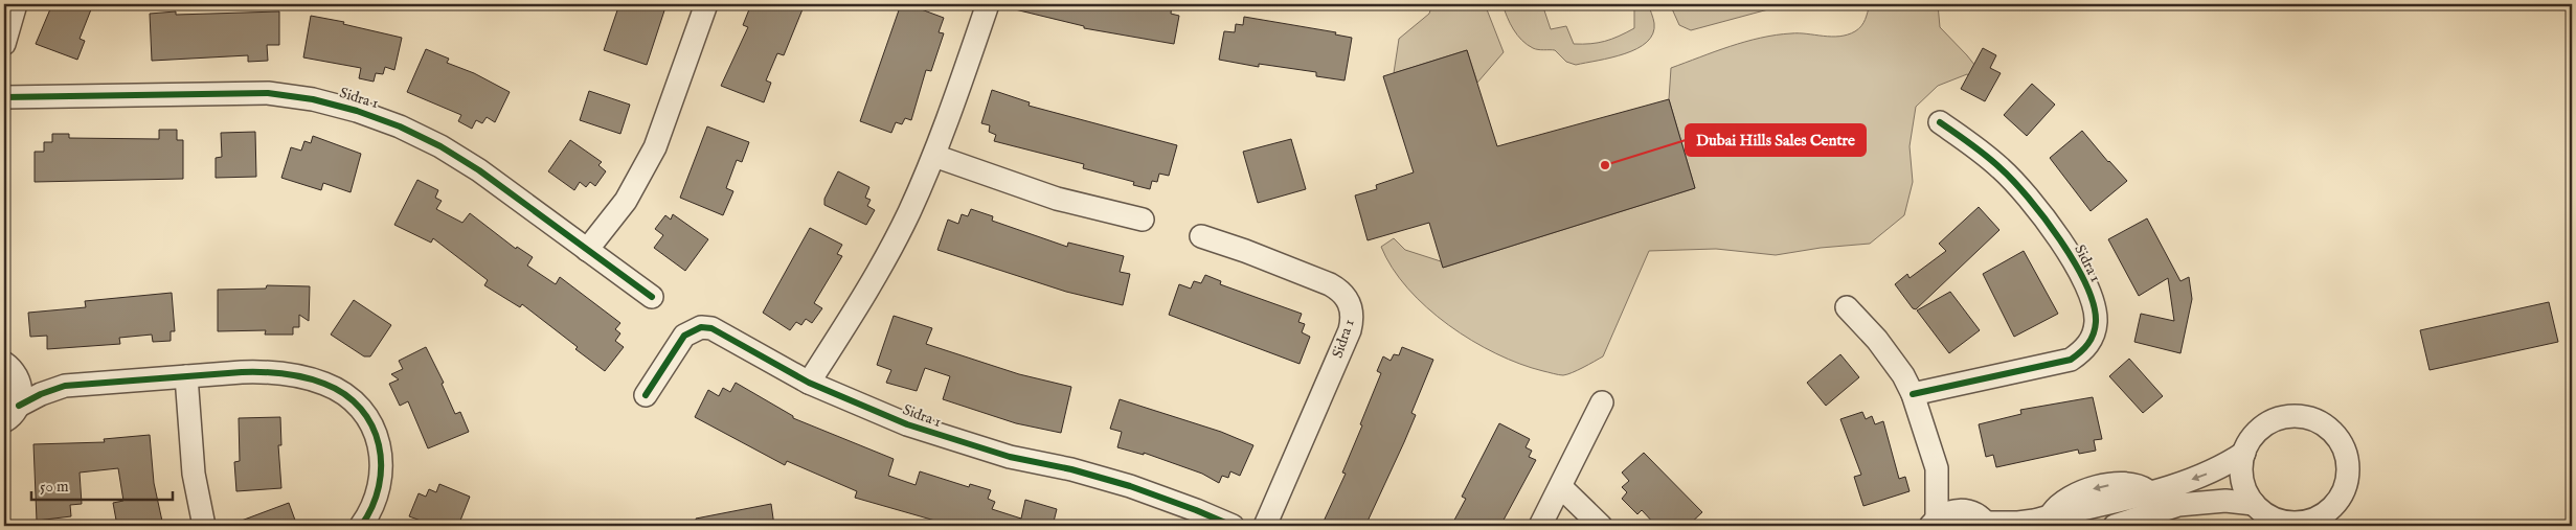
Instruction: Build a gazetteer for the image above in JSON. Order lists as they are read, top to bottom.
{
  "streets": {
    "street": ["Sidra 1"]
  },
  "places": ["Dubai Hills Sales Centre"],
  "scale_bar": "50 m"
}
